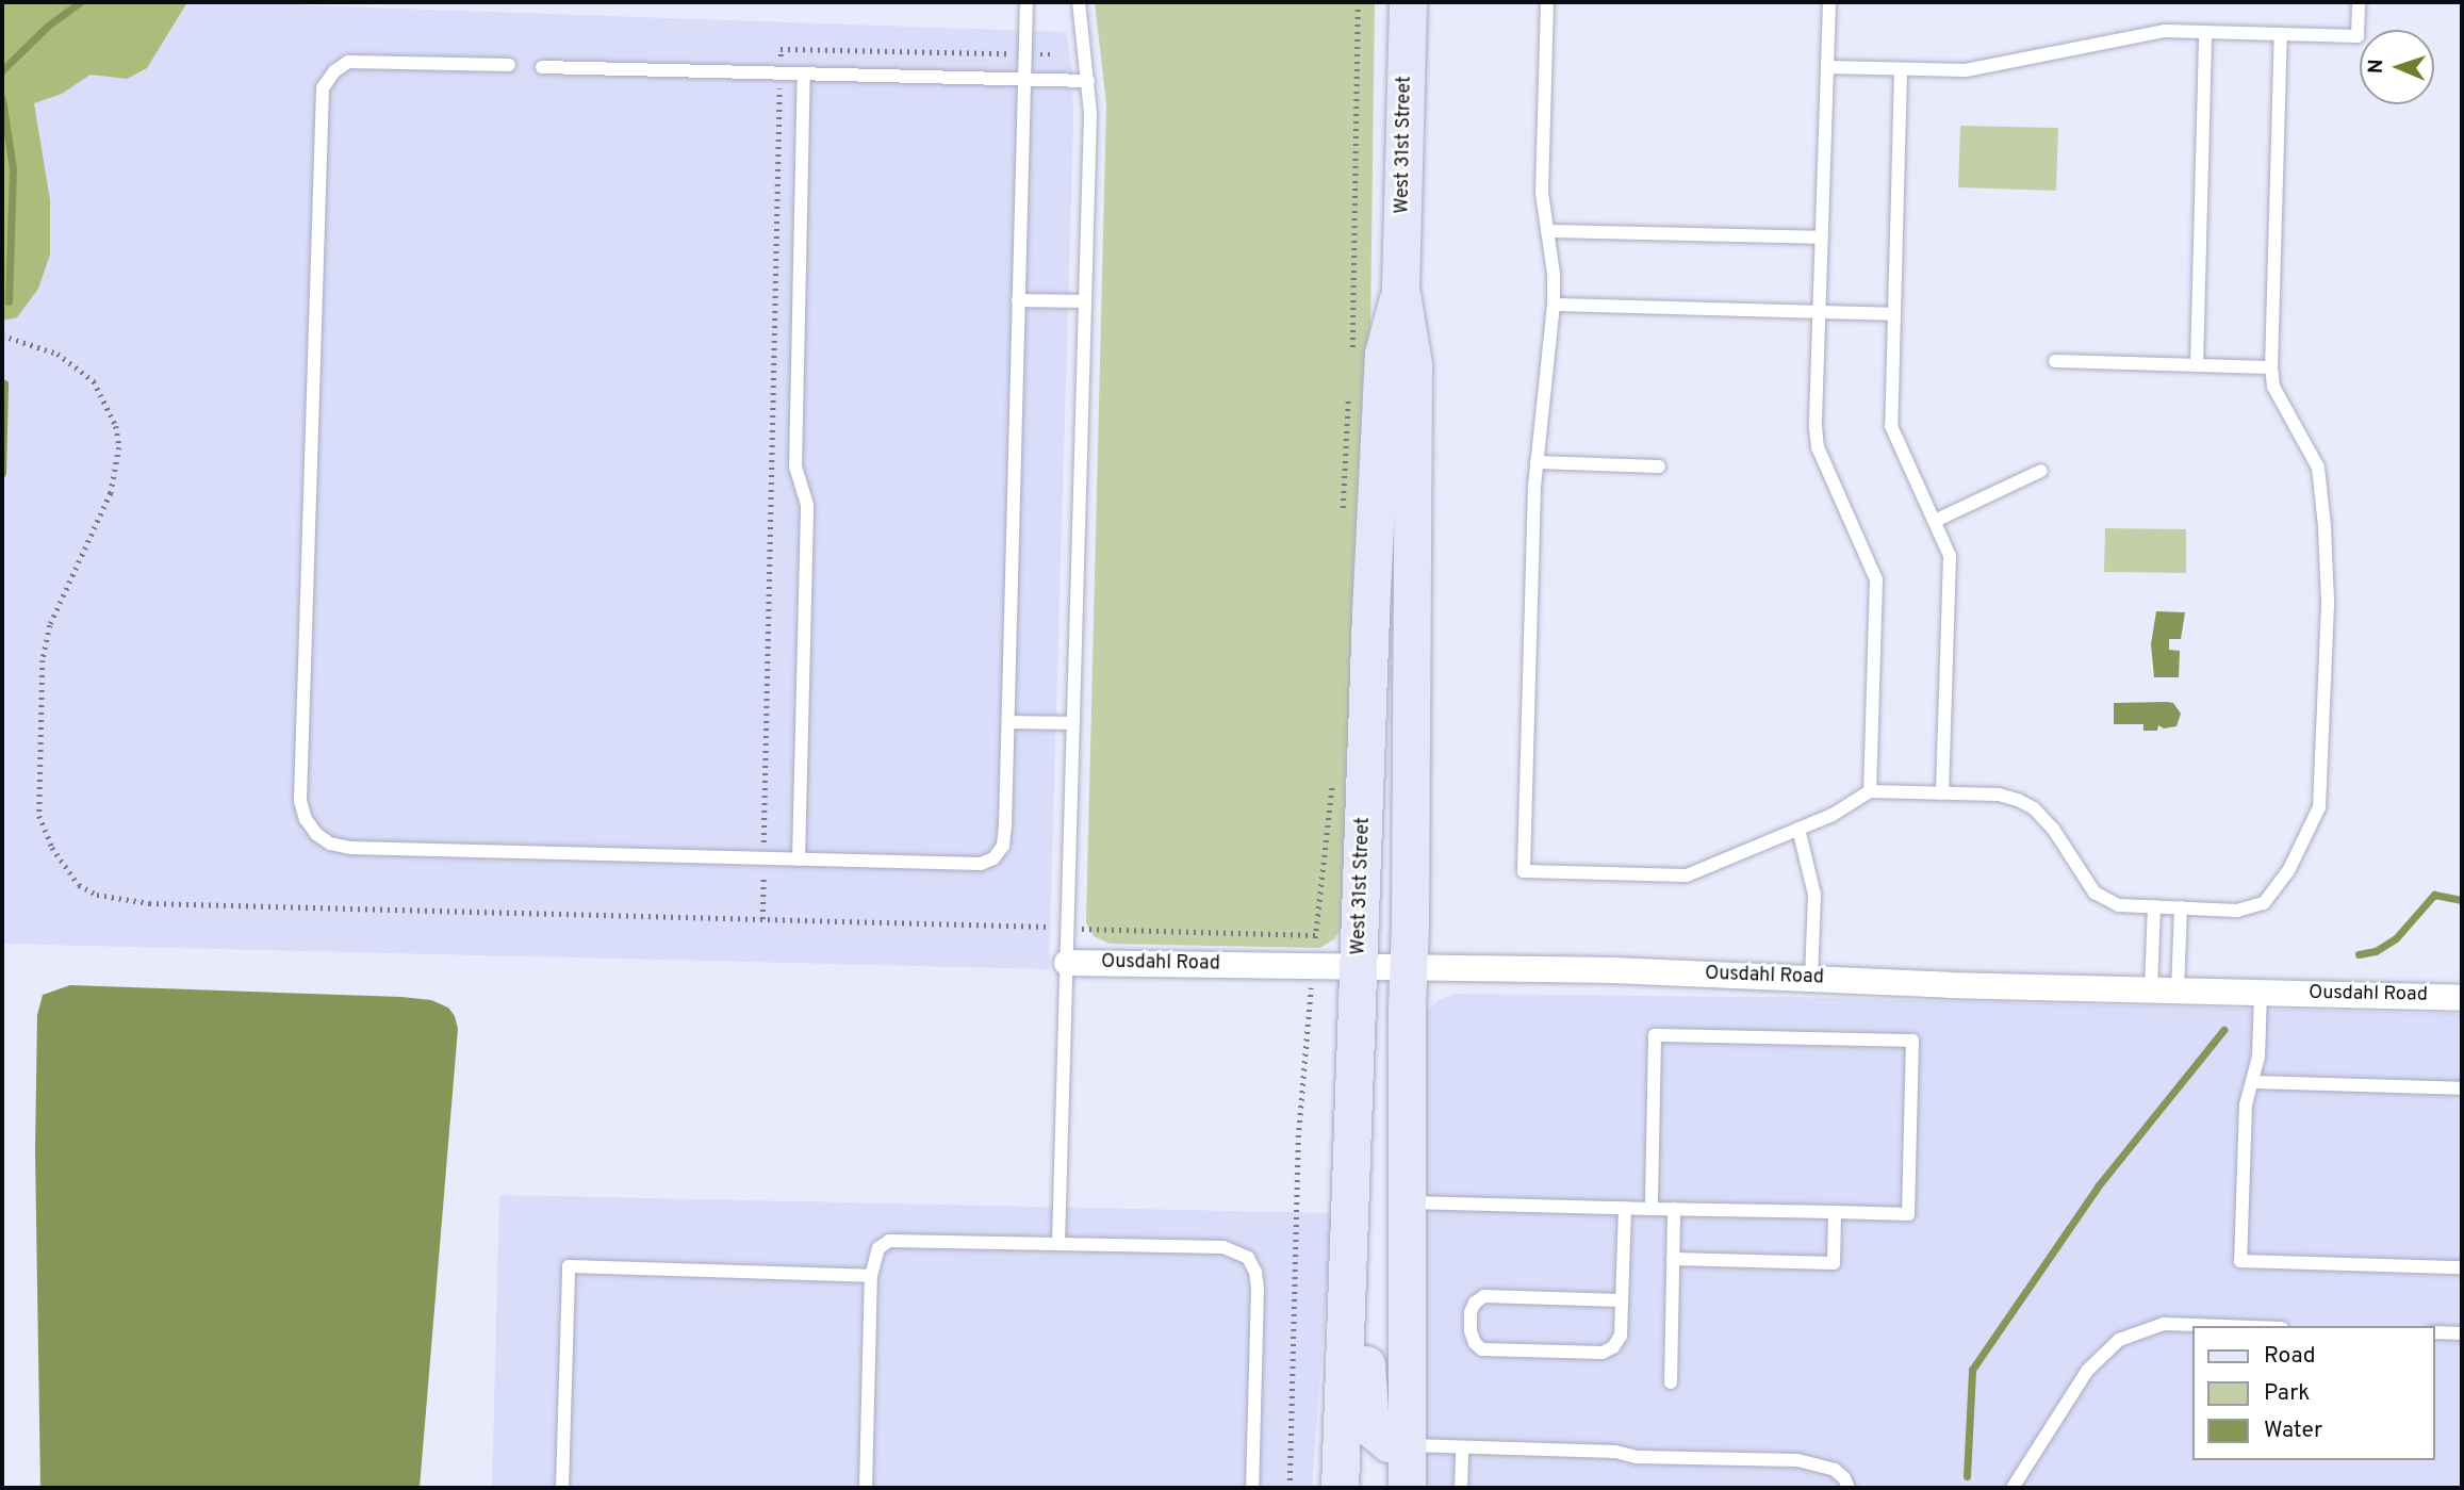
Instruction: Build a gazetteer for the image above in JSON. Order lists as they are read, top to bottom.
{
  "streets": {
    "main road": ["West 31st Street"],
    "street": ["Ousdahl Road"]
  },
  "crossings": [
    ["West 31st Street", "Ousdahl Road"]
  ],
  "legend": ["Road", "Park", "Water"],
  "north": "left"
}
